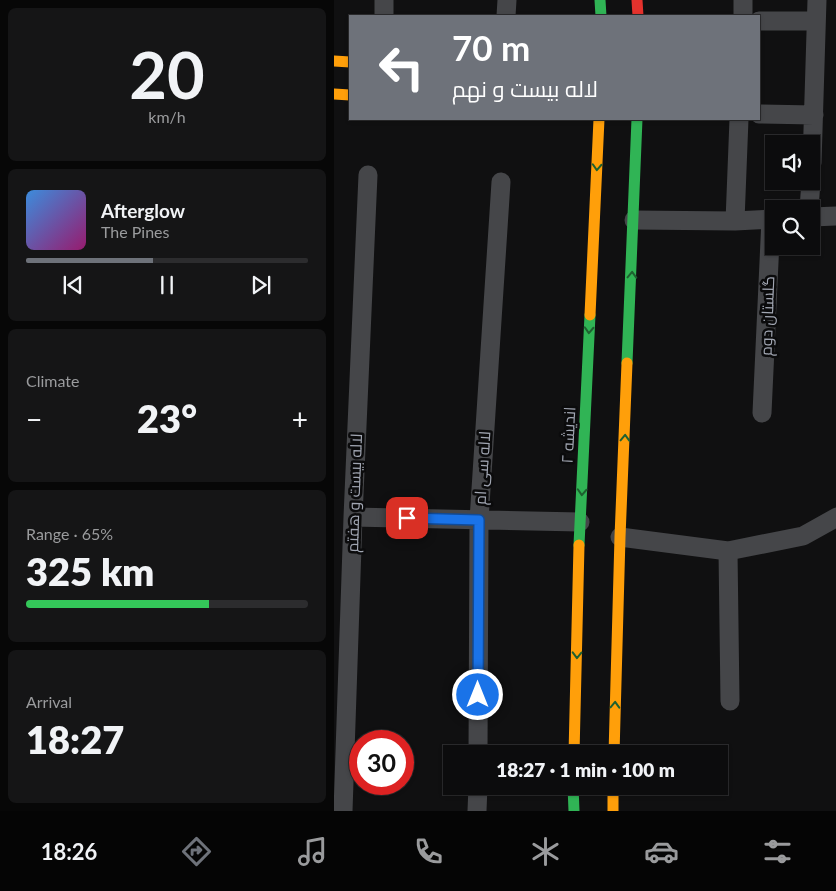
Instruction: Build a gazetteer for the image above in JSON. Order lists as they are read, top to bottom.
{
  "streets": {
    "street": [
      "گلستان دوم",
      "اندیشه ۲",
      "لاله سی ام",
      "لاله بیست و هفتم"
    ]
  },
  "page": {
    "tile": [
      ["20", "km/h"],
      "Climate",
      ["Range · 65%", "325 km"],
      ["Arrival", "18:27"]
    ],
    "turn": ["70 m", "لاله بیست و نهم"],
    "song": ["Afterglow", "The Pines"],
    "heat": ["−", "23°", "+"],
    "limit": "30",
    "trip": "18:27 · 1 min · 100 m",
    "tabs": "18:26"
  }
}
